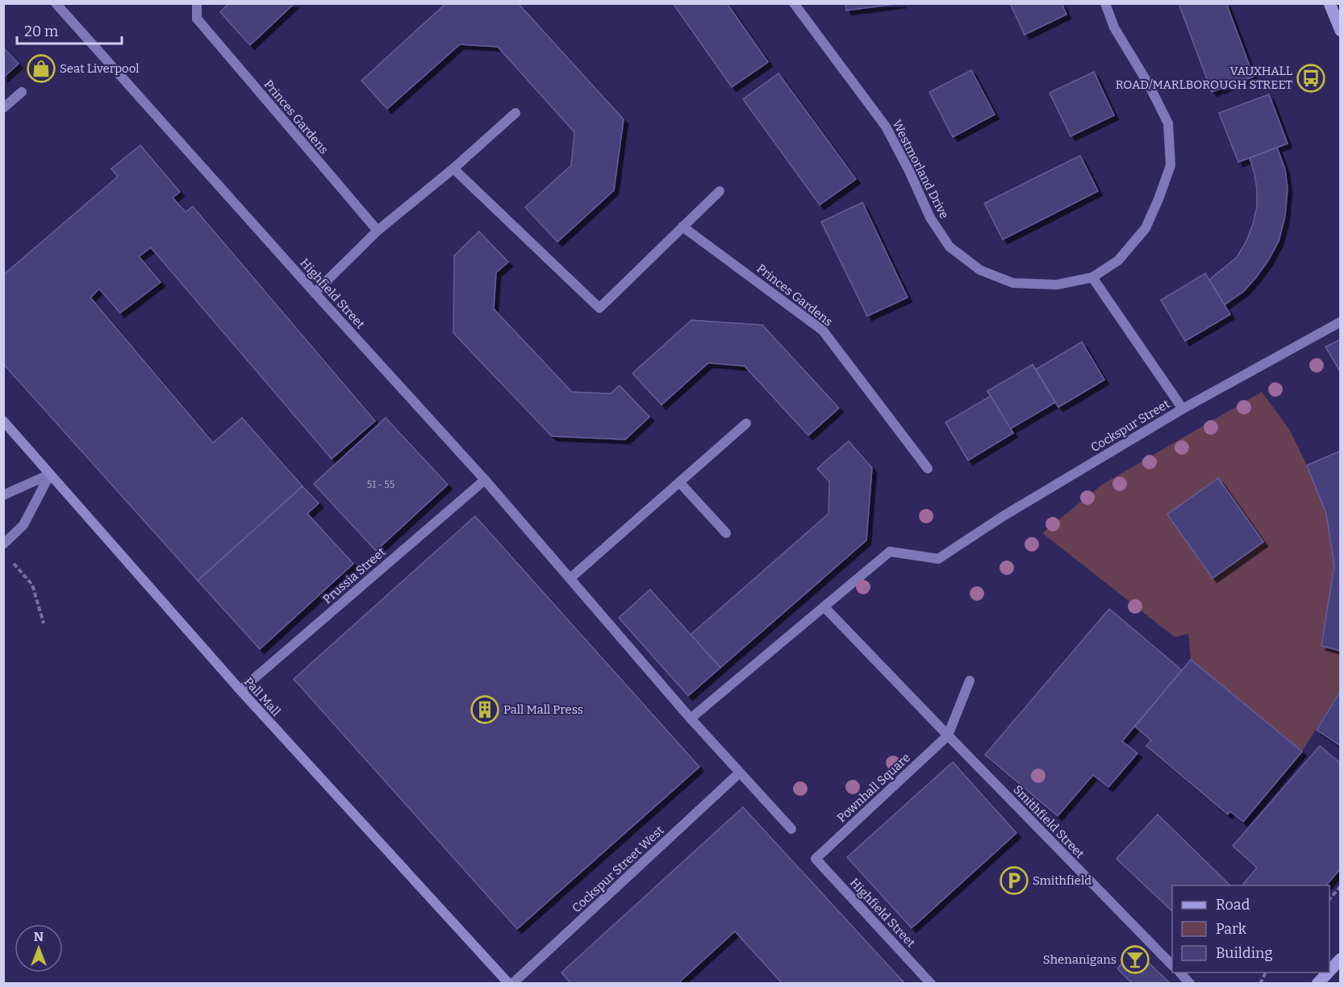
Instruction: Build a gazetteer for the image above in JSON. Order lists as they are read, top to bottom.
{
  "streets": {
    "main road": ["Pall Mall"],
    "street": [
      "Princes Gardens",
      "Westmorland Drive",
      "Highfield Street",
      "Cockspur Street",
      "Prussia Street",
      "Pownhall Square",
      "Smithfield Street",
      "Cockspur Street West"
    ]
  },
  "crossings": [
    ["Highfield Street", "Prussia Street"],
    ["Highfield Street", "Pownhall Square"],
    ["Highfield Street", "Cockspur Street West"],
    ["Cockspur Street", "Smithfield Street"],
    ["Prussia Street", "Pall Mall"],
    ["Pall Mall", "Cockspur Street West"],
    ["Pownhall Square", "Smithfield Street"]
  ],
  "places": {
    "shop": ["Seat Liverpool"],
    "bus stop": ["VAUXHALL ROAD/MARLBOROUGH STREET"],
    "building": ["Pall Mall Press"],
    "parking": ["Smithfield"],
    "bar": ["Shenanigans"]
  },
  "house_numbers": ["51 - 55"],
  "legend": ["Road", "Park", "Building"],
  "scale_bar": "20 m",
  "north": "top"
}
